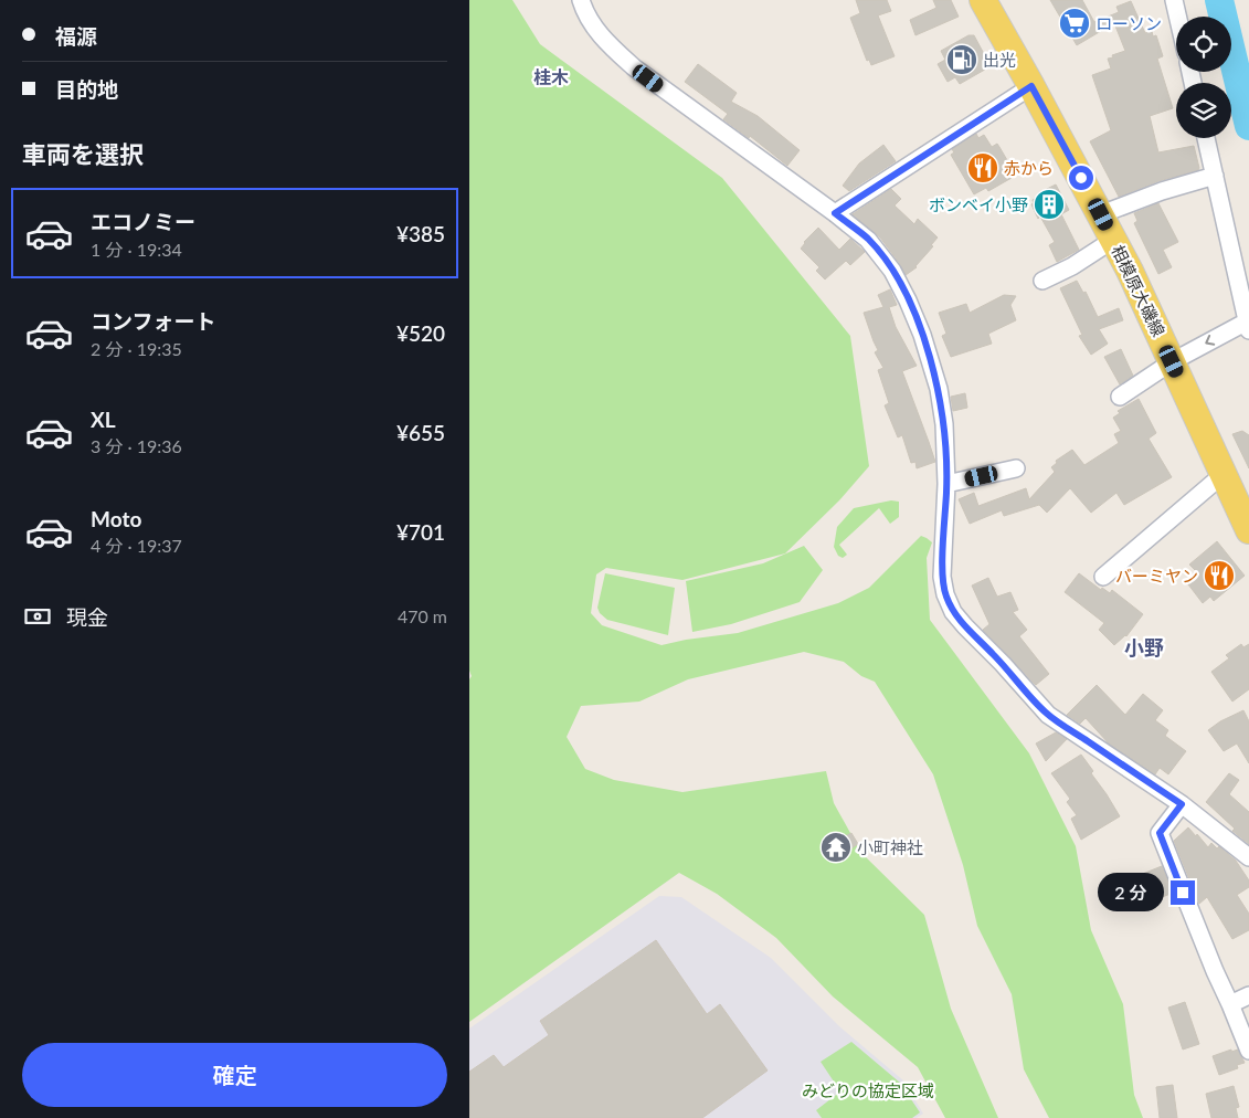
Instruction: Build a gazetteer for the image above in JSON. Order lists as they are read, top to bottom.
{
  "streets": {
    "main road": ["相模原大磯線"]
  },
  "districts": ["桂木", "小野"],
  "parks": ["みどりの協定区域"],
  "places": {
    "supermarket": ["ローソン"],
    "fuel station": ["出光"],
    "restaurant": ["赤から", "バーミヤン"],
    "building": ["ボンベイ小野"],
    "temple": ["小町神社"]
  },
  "page": {
    "banner": ["福源", "目的地"],
    "heading": "車両を選択",
    "list": [
      {
        "name": "エコノミー",
        "note": "1 分 · 19:34",
        "value": "¥385"
      },
      {
        "name": "コンフォート",
        "note": "2 分 · 19:35",
        "value": "¥520"
      },
      {
        "name": "XL",
        "note": "3 分 · 19:36",
        "value": "¥655"
      },
      {
        "name": "Moto",
        "note": "4 分 · 19:37",
        "value": "¥701"
      }
    ],
    "pay": ["現金", "470 m"],
    "bubble": "2 分",
    "buttons": "確定"
  }
}
